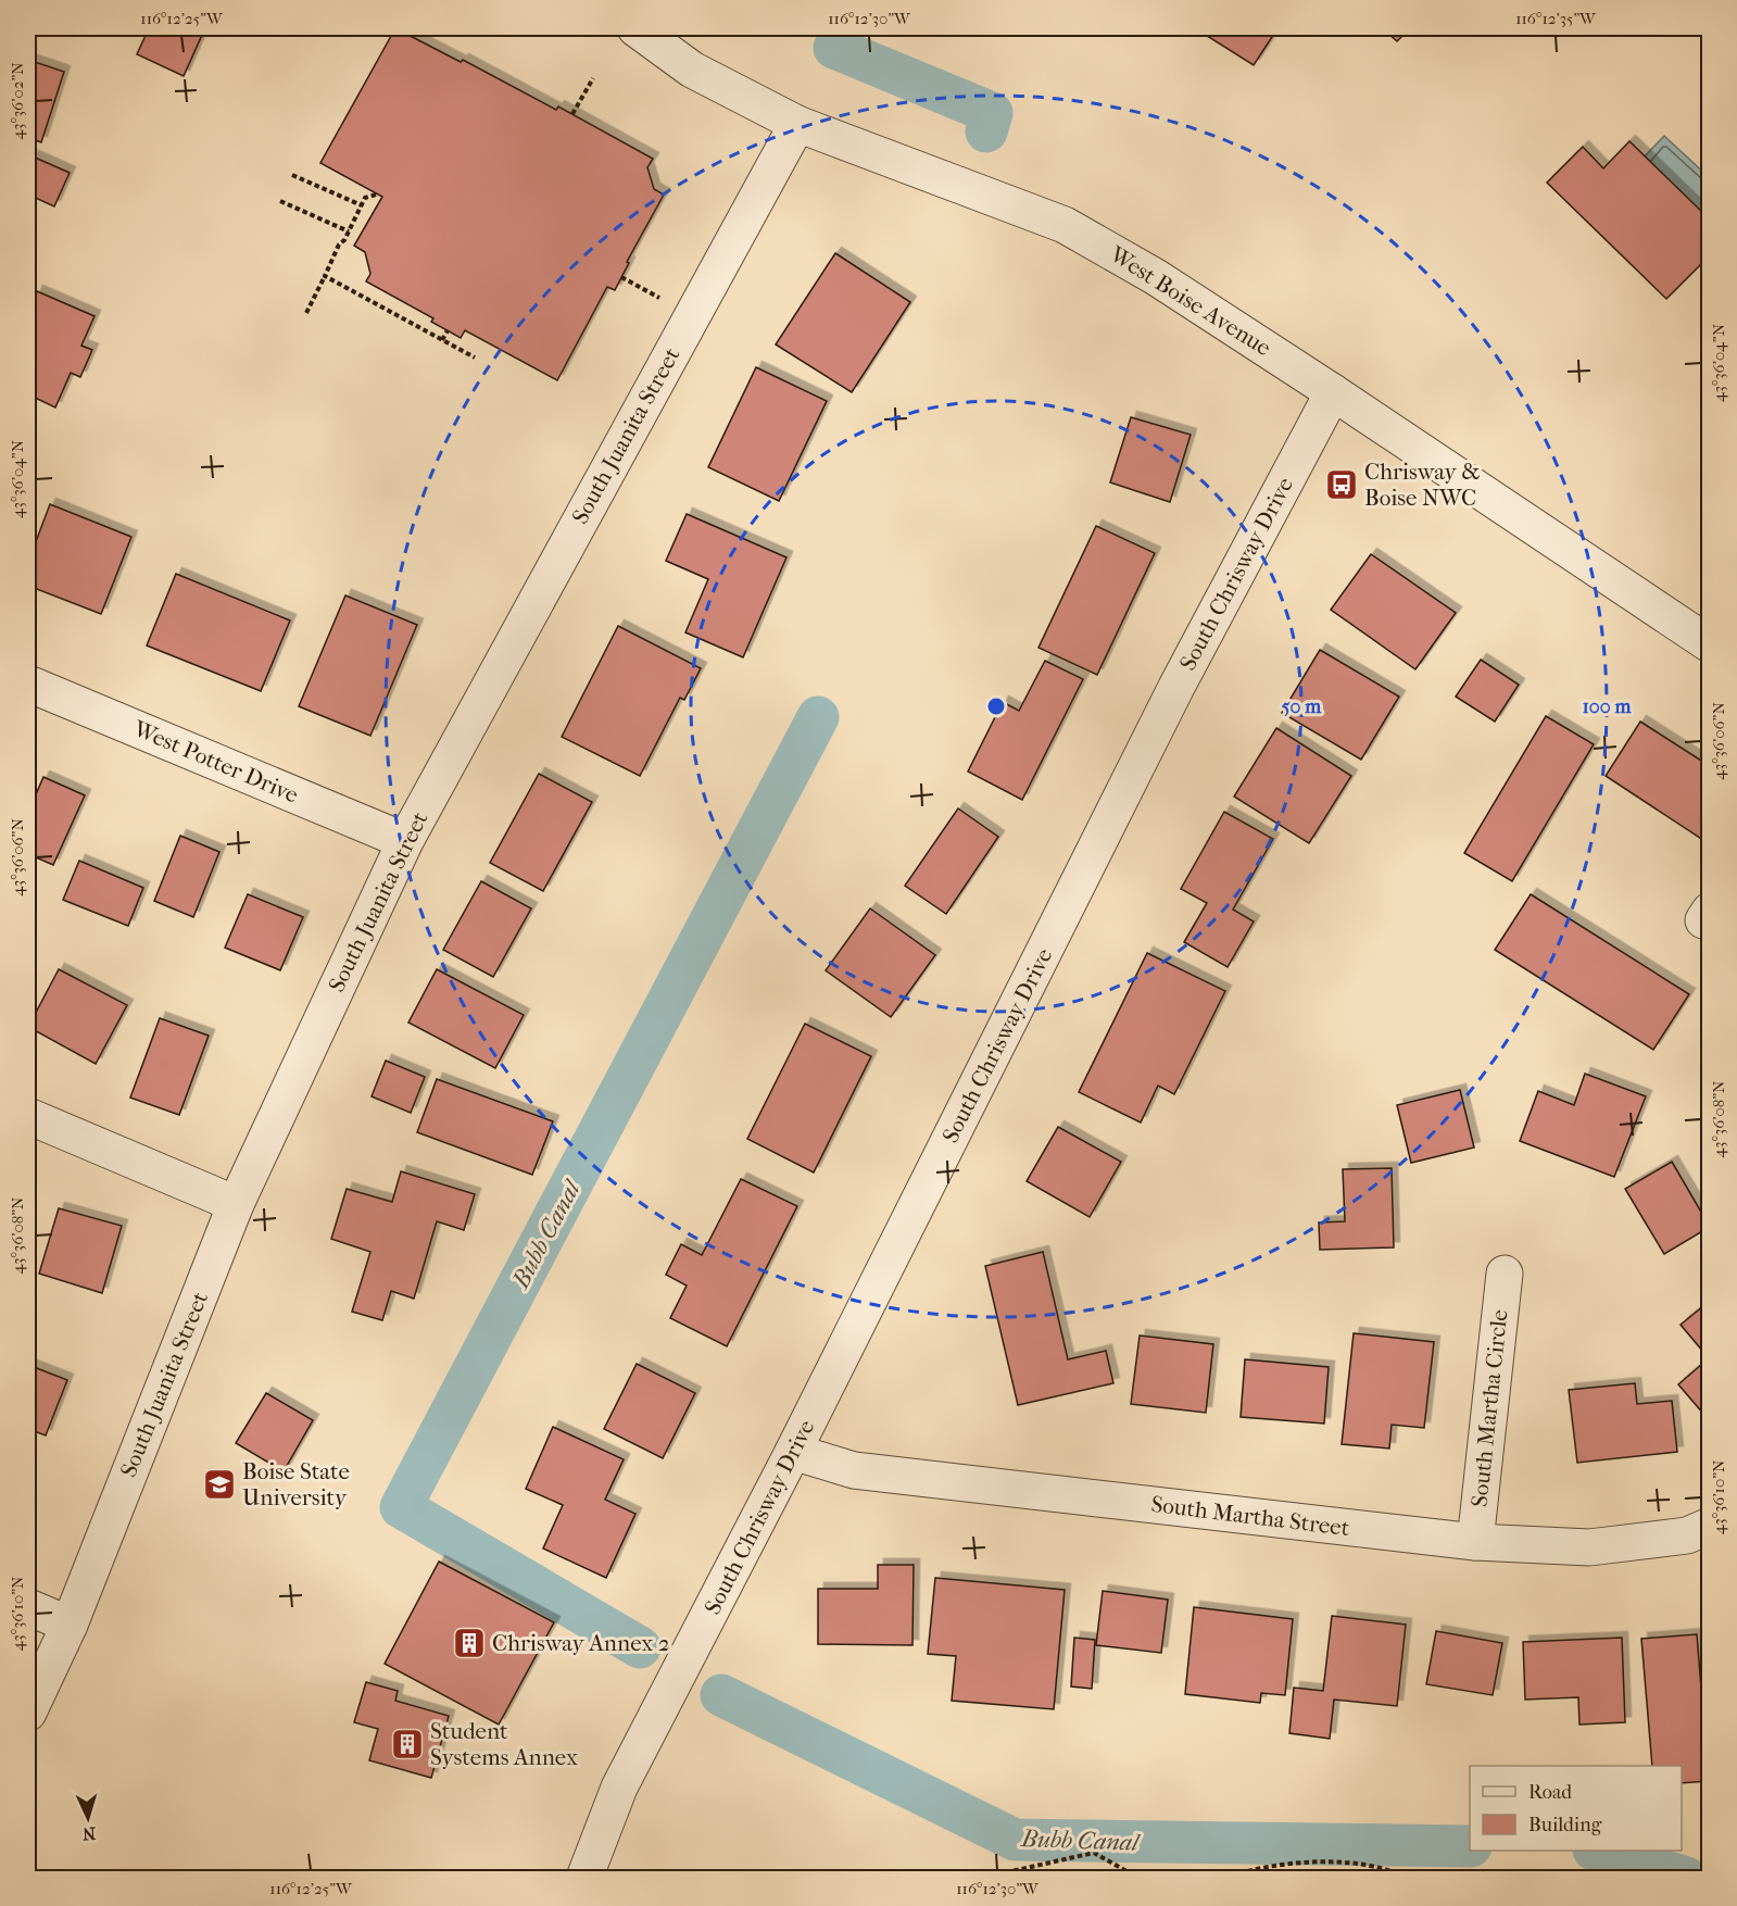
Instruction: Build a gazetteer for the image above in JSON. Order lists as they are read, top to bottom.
{
  "streets": {
    "street": [
      "West Boise Avenue",
      "South Juanita Street",
      "South Chrisway Drive",
      "West Potter Drive",
      "South Martha Circle",
      "South Martha Street"
    ]
  },
  "crossings": [
    ["West Boise Avenue", "South Juanita Street"],
    ["West Boise Avenue", "South Chrisway Drive"],
    ["South Juanita Street", "West Potter Drive"],
    ["South Chrisway Drive", "South Martha Street"],
    ["South Martha Circle", "South Martha Street"]
  ],
  "water": ["Bubb Canal"],
  "places": {
    "bus stop": ["Chrisway & Boise NWC"],
    "school or university": ["Boise State University"],
    "building": ["Chrisway Annex 2", "Student Systems Annex"]
  },
  "legend": ["Road", "Building"],
  "north": "bottom",
  "coordinates": [
    "116°12'25\"W",
    "116°12'30\"W",
    "116°12'35\"W",
    "43°36'02\"N",
    "43°36'04\"N",
    "43°36'06\"N",
    "43°36'08\"N",
    "43°36'10\"N"
  ],
  "rings": ["50 m", "100 m"]
}
